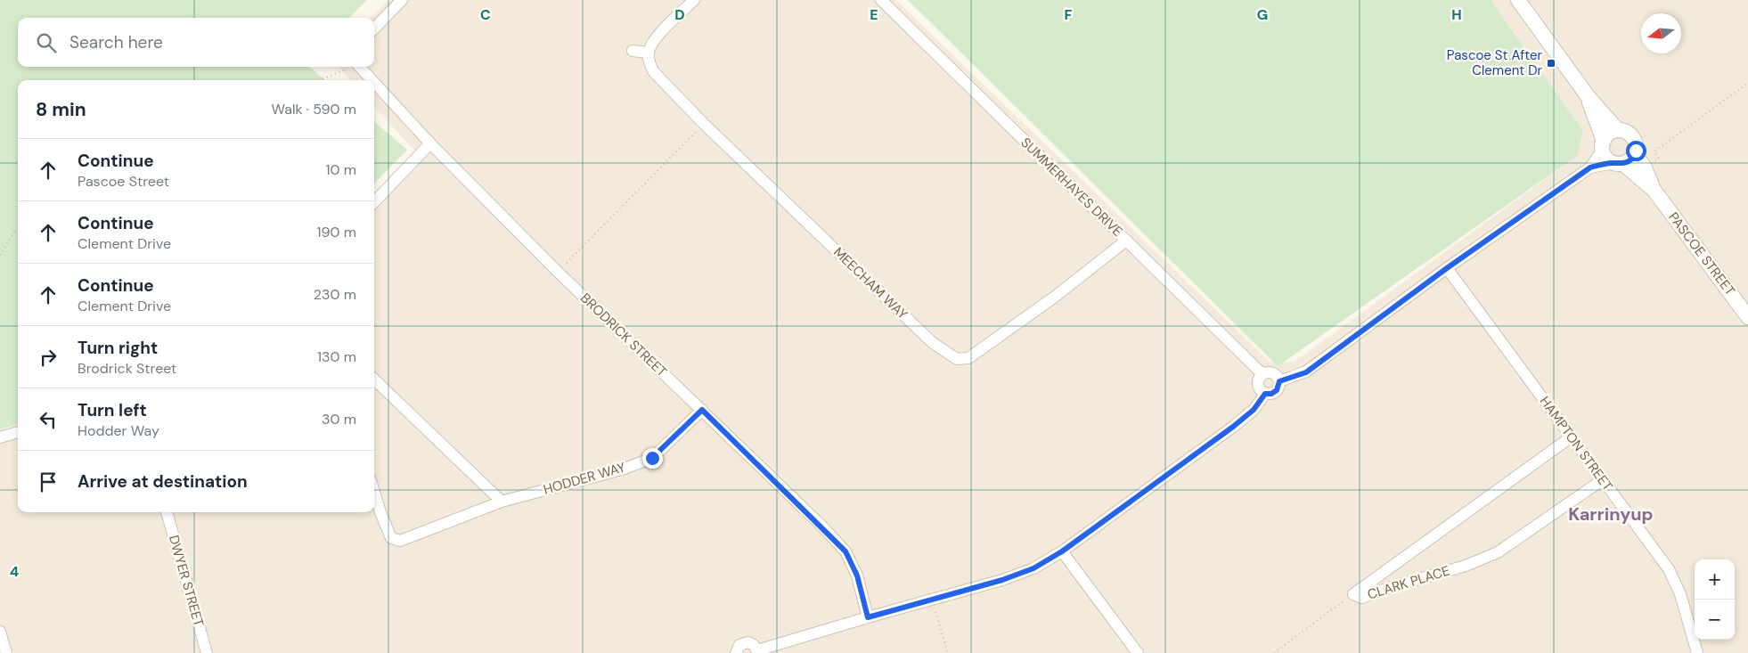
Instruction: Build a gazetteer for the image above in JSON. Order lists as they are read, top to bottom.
{
  "streets": {
    "street": [
      "SUMMERHAYES DRIVE",
      "PASCOE STREET",
      "MEECHAM WAY",
      "BRODRICK STREET",
      "HAMPTON STREET",
      "HODDER WAY",
      "DWYER STREET",
      "CLARK PLACE"
    ]
  },
  "crossings": [
    ["SUMMERHAYES DRIVE", "MEECHAM WAY"],
    ["BRODRICK STREET", "HODDER WAY"],
    ["HAMPTON STREET", "CLARK PLACE"]
  ],
  "districts": ["Karrinyup"],
  "places": {
    "transit": ["Pascoe St After Clement Dr"]
  },
  "north": "left",
  "page": {
    "search": "Search here",
    "heading": ["8 min", "Walk · 590 m"],
    "list": [
      ["Continue", "Pascoe Street", "10 m"],
      ["Continue", "Clement Drive", "190 m"],
      ["Continue", "Clement Drive", "230 m"],
      ["Turn right", "Brodrick Street", "130 m"],
      ["Turn left", "Hodder Way", "30 m"],
      "Arrive at destination"
    ],
    "map_buttons": ["+", "−"]
  },
  "grid": {
    "columns": [
      "C",
      "D",
      "E",
      "F",
      "G",
      "H"
    ],
    "rows": ["4"]
  }
}
